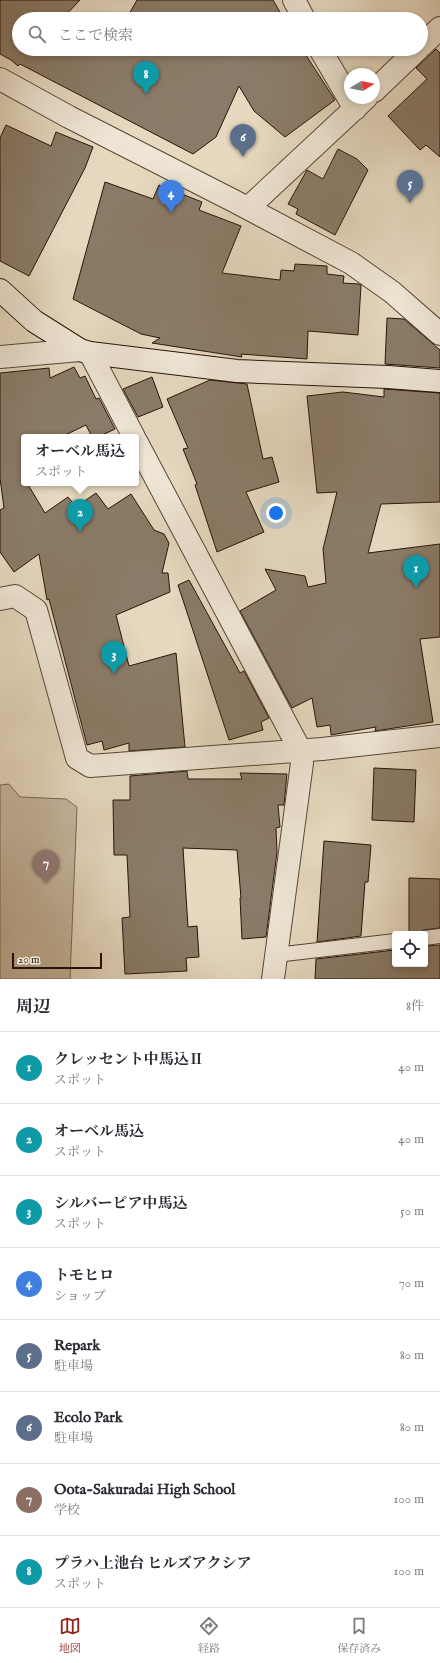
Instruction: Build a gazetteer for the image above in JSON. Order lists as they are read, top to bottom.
{
  "scale_bar": "20 m",
  "north": "right",
  "page": {
    "search": "ここで検索",
    "pins": [
      "8",
      "6",
      "5",
      "4",
      "2",
      "1",
      "3",
      "7"
    ],
    "popup": ["オーベル馬込", "スポット"],
    "scale": "20 m",
    "heading": ["周辺", "8件"],
    "list": [
      {
        "mark": "1",
        "name": "クレッセント中馬込Ⅱ",
        "note": "スポット",
        "value": "40 m"
      },
      {
        "mark": "2",
        "name": "オーベル馬込",
        "note": "スポット",
        "value": "40 m"
      },
      {
        "mark": "3",
        "name": "シルバーピア中馬込",
        "note": "スポット",
        "value": "50 m"
      },
      {
        "mark": "4",
        "name": "トモヒロ",
        "note": "ショップ",
        "value": "70 m"
      },
      {
        "mark": "5",
        "name": "Repark",
        "note": "駐車場",
        "value": "80 m"
      },
      {
        "mark": "6",
        "name": "Ecolo Park",
        "note": "駐車場",
        "value": "80 m"
      },
      {
        "mark": "7",
        "name": "Oota-Sakuradai High School",
        "note": "学校",
        "value": "100 m"
      },
      {
        "mark": "8",
        "name": "プラハ上池台 ヒルズアクシア",
        "note": "スポット",
        "value": "100 m"
      }
    ],
    "nav": ["地図", "経路", "保存済み"]
  }
}
